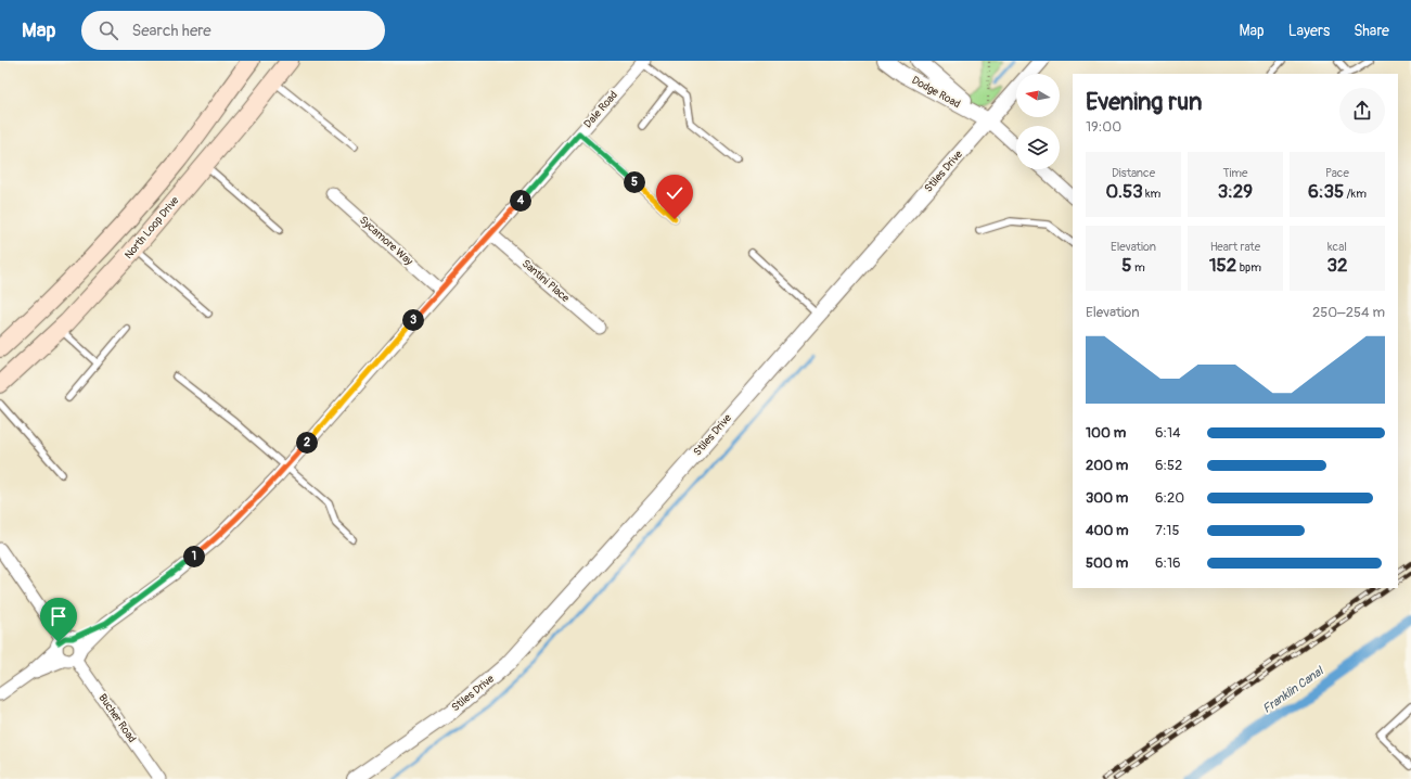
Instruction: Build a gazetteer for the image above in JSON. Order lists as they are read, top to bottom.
{
  "streets": {
    "main road": ["North Loop Drive"],
    "street": [
      "Dodge Road",
      "Dale Road",
      "Stiles Drive",
      "Sycamore Way",
      "Santini Place",
      "Bucher Road"
    ]
  },
  "crossings": [
    ["Dodge Road", "Stiles Drive"],
    ["Dale Road", "Sycamore Way"],
    ["Dale Road", "Santini Place"],
    ["Dale Road", "Bucher Road"]
  ],
  "water": ["Franklin Canal"],
  "north": "left",
  "page": {
    "header": "Map",
    "search": "Search here",
    "nav": ["Map", "Layers", "Share"],
    "heading": ["Evening run", "19:00"],
    "stats": [
      ["Distance", "0.53 km"],
      ["Time", "3:29"],
      ["Pace", "6:35 /km"],
      ["Elevation", "5 m"],
      ["Heart rate", "152 bpm"],
      ["kcal", "32"]
    ],
    "pins": [
      "5",
      "4",
      "3",
      "2",
      "1"
    ],
    "chart": ["Elevation", "250–254 m"],
    "list": [
      {
        "name": "100 m",
        "note": "6:14"
      },
      {
        "name": "200 m",
        "note": "6:52"
      },
      {
        "name": "300 m",
        "note": "6:20"
      },
      {
        "name": "400 m",
        "note": "7:15"
      },
      {
        "name": "500 m",
        "note": "6:16"
      }
    ]
  }
}
